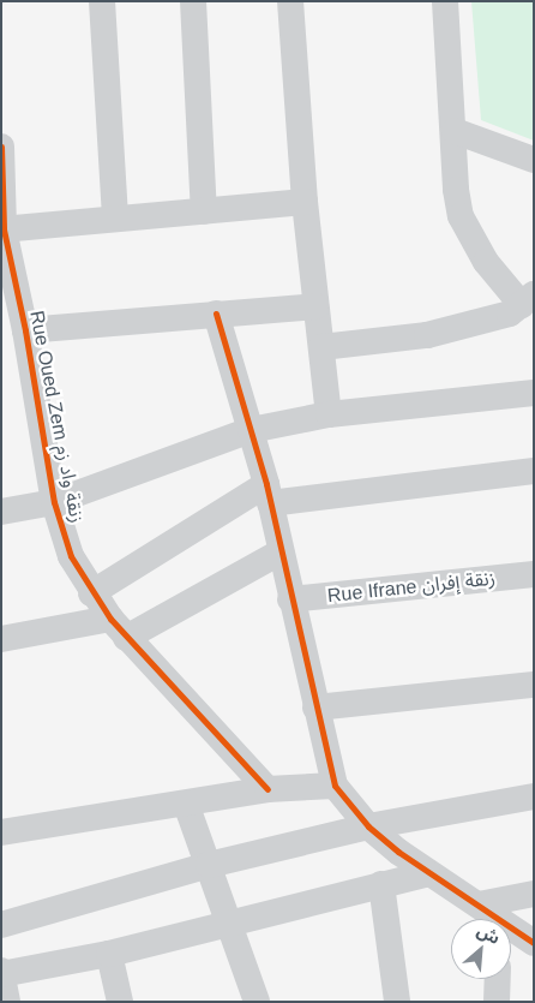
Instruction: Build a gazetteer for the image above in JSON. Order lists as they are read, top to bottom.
{
  "streets": {
    "street": ["Rue Oued Zem زنقة واد زم", "Rue Ifrane زنقة إفران"]
  },
  "north": "top right"
}
